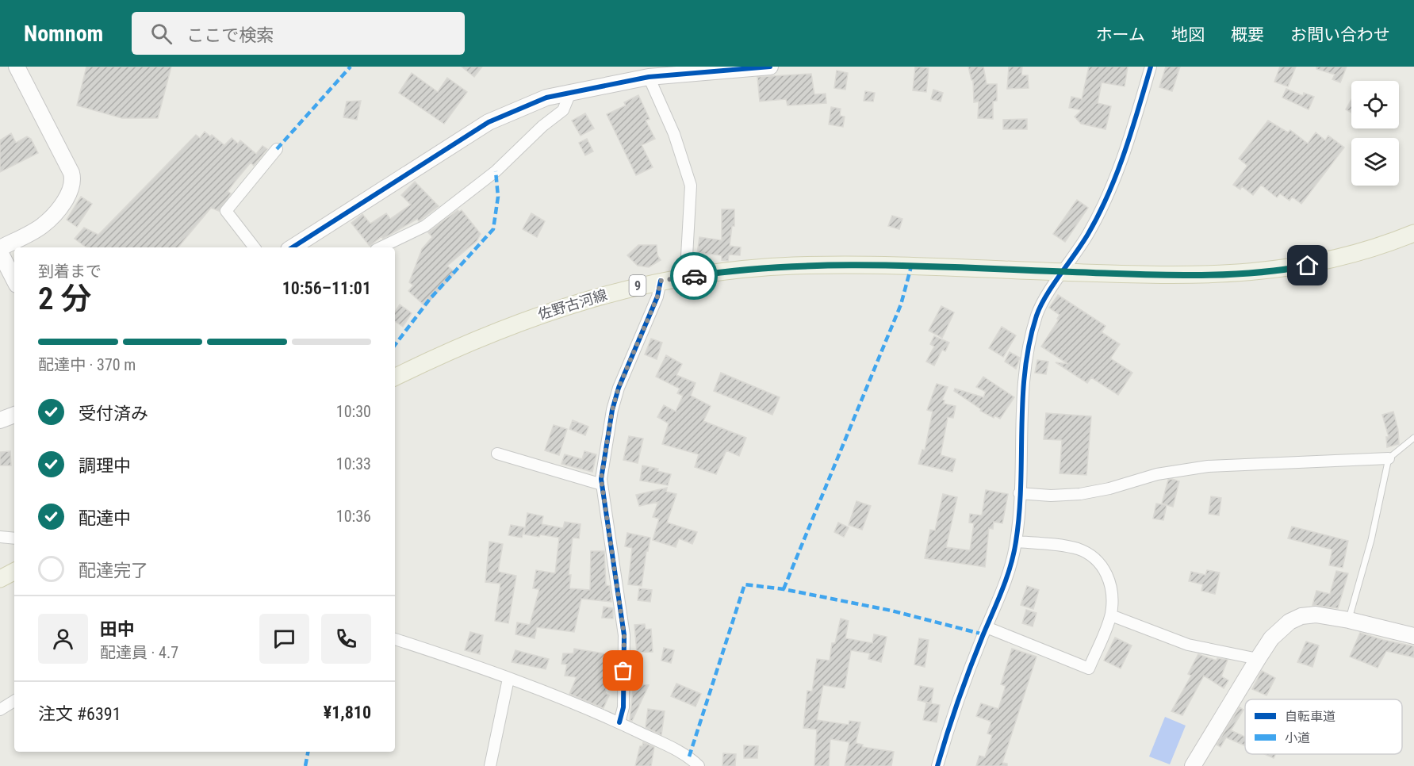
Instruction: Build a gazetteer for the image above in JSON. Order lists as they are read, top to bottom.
{
  "streets": {
    "main road": ["9", "佐野古河線"]
  },
  "legend": ["自転車道", "小道"],
  "page": {
    "header": "Nomnom",
    "search": "ここで検索",
    "nav": [
      "ホーム",
      "地図",
      "概要",
      "お問い合わせ"
    ],
    "heading": ["2 分", "到着まで", "10:56–11:01"],
    "panel": [
      "田中",
      "配達員 · 4.7",
      "注文 #6391",
      "¥1,810"
    ],
    "bar": "配達中 · 370 m",
    "list": [
      ["受付済み", "10:30"],
      ["調理中", "10:33"],
      ["配達中", "10:36"],
      "配達完了"
    ]
  }
}
